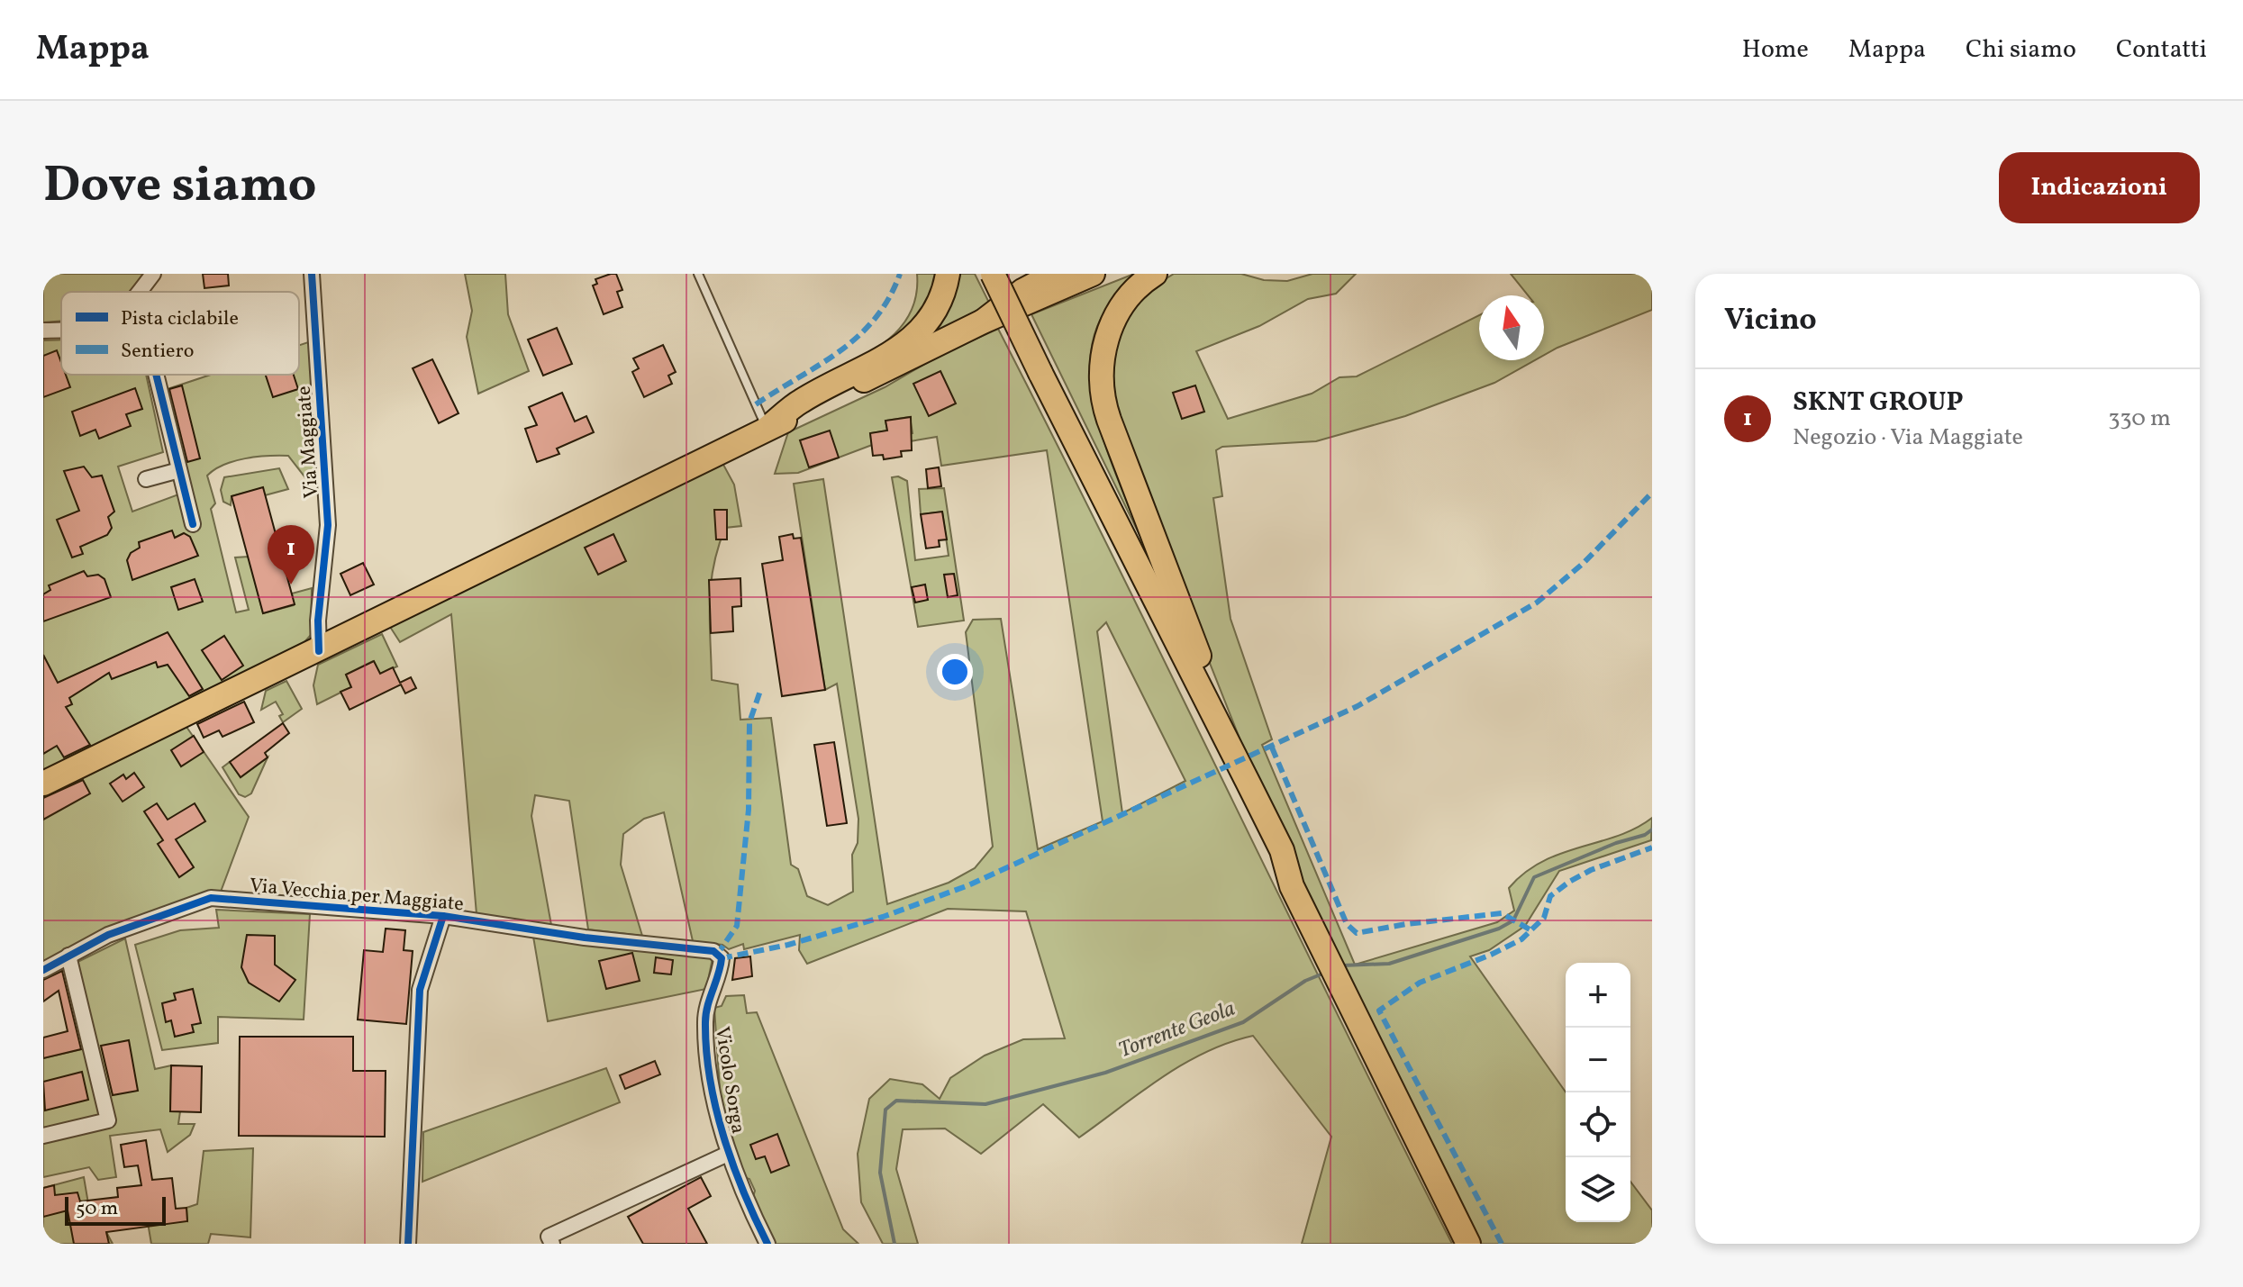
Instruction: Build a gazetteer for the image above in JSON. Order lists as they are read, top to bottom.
{
  "streets": {
    "street": ["Via Maggiate", "Via Vecchia per Maggiate", "Vicolo Sorga"]
  },
  "crossings": [
    ["Via Vecchia per Maggiate", "Vicolo Sorga"]
  ],
  "water": ["Torrente Geola"],
  "legend": ["Pista ciclabile", "Sentiero"],
  "scale_bar": "50 m",
  "north": "top",
  "page": {
    "header": "Mappa",
    "nav": [
      "Home",
      "Mappa",
      "Chi siamo",
      "Contatti"
    ],
    "title": "Dove siamo",
    "buttons": "Indicazioni",
    "heading": "Vicino",
    "list": [
      {
        "mark": "1",
        "name": "SKNT GROUP",
        "note": "Negozio · Via Maggiate",
        "value": "330 m"
      }
    ],
    "pins": "1",
    "map_buttons": ["+", "−"],
    "scale": "50 m"
  }
}
